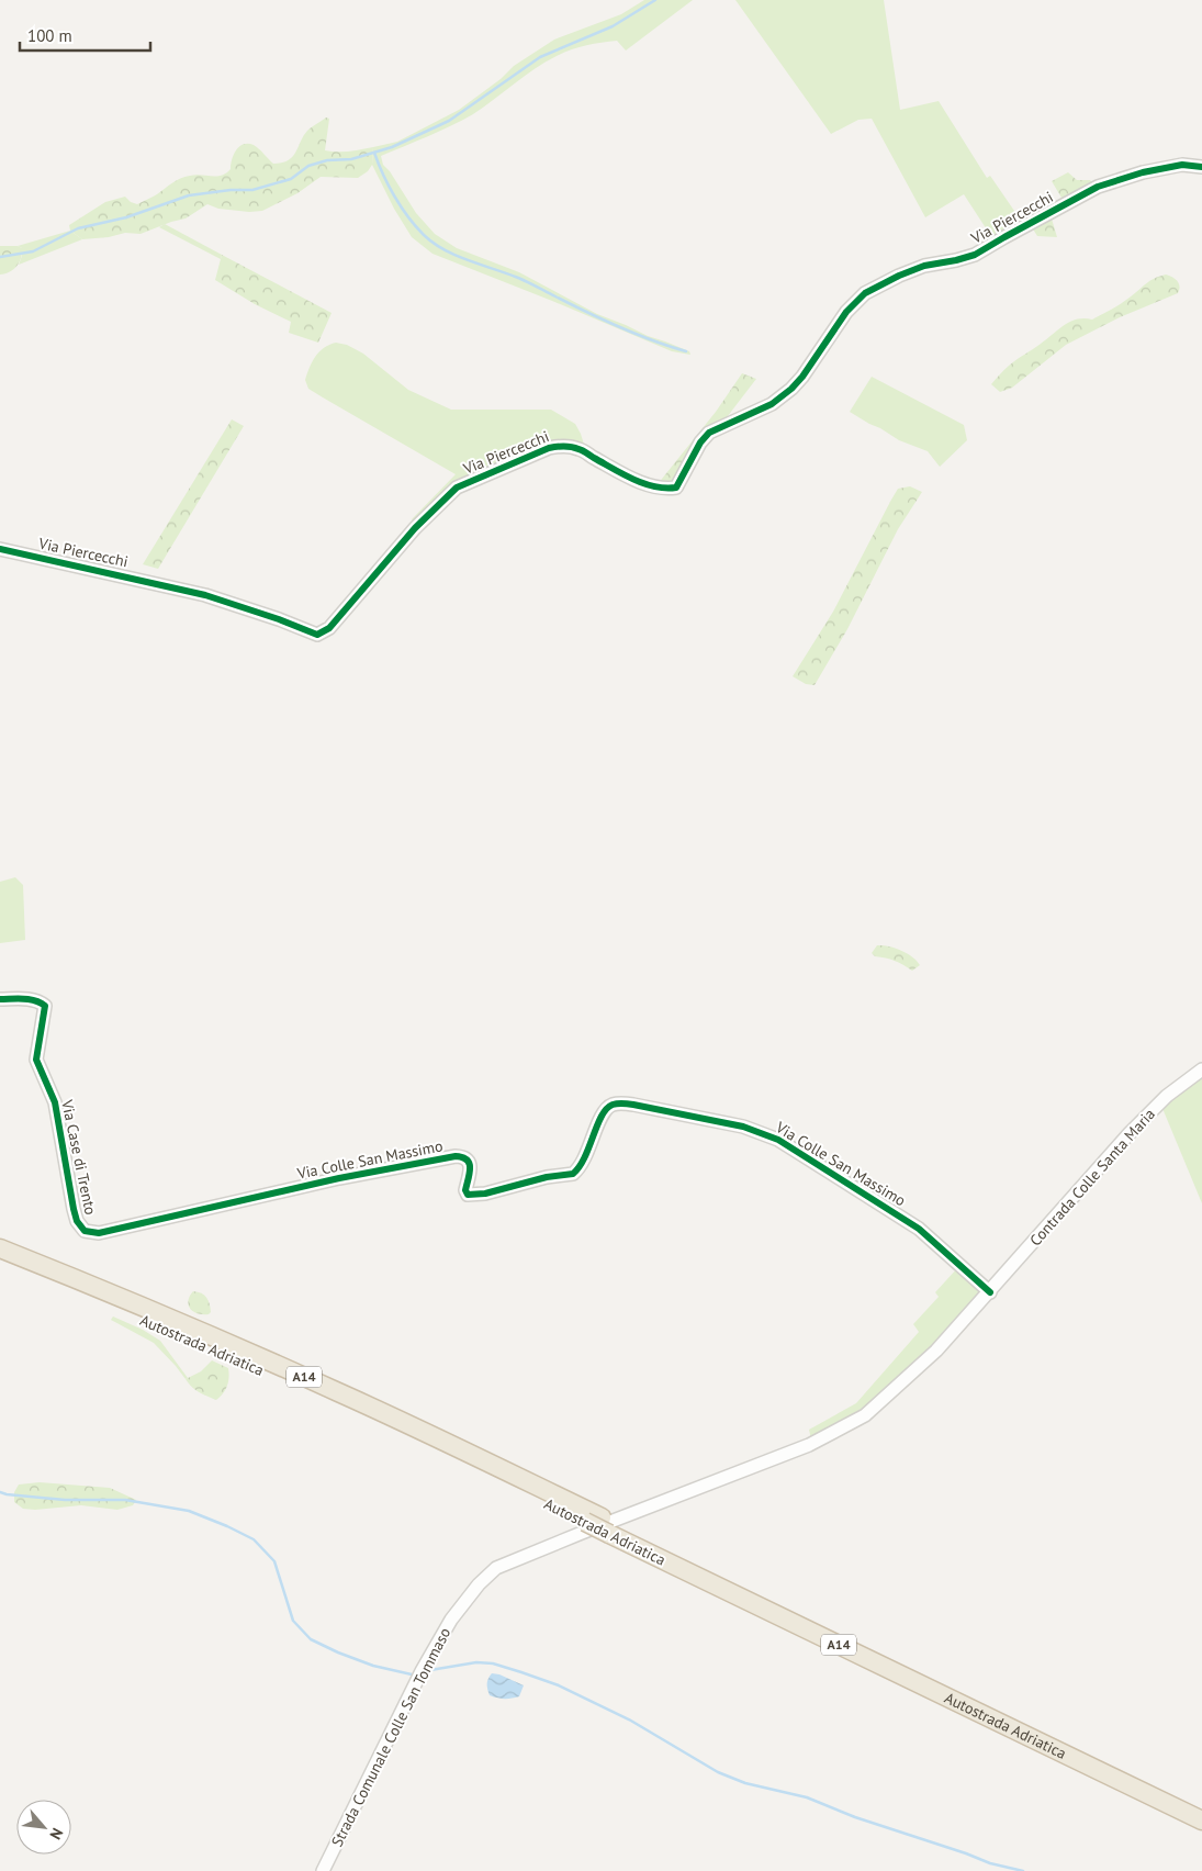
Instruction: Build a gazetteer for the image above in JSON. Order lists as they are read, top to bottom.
{
  "streets": {
    "highway": ["Autostrada Adriatica", "A14"],
    "street": [
      "Via Piercecchi",
      "Via Case di Trento",
      "Via Colle San Massimo",
      "Contrada Colle Santa Maria",
      "Strada Comunale Colle San Tommaso"
    ]
  },
  "crossings": [
    ["Via Case di Trento", "Via Colle San Massimo"],
    ["Via Colle San Massimo", "Contrada Colle Santa Maria"],
    ["Via Colle San Massimo", "Strada Comunale Colle San Tommaso"],
    ["Contrada Colle Santa Maria", "Strada Comunale Colle San Tommaso"]
  ],
  "scale_bar": "100 m",
  "north": "bottom right"
}
